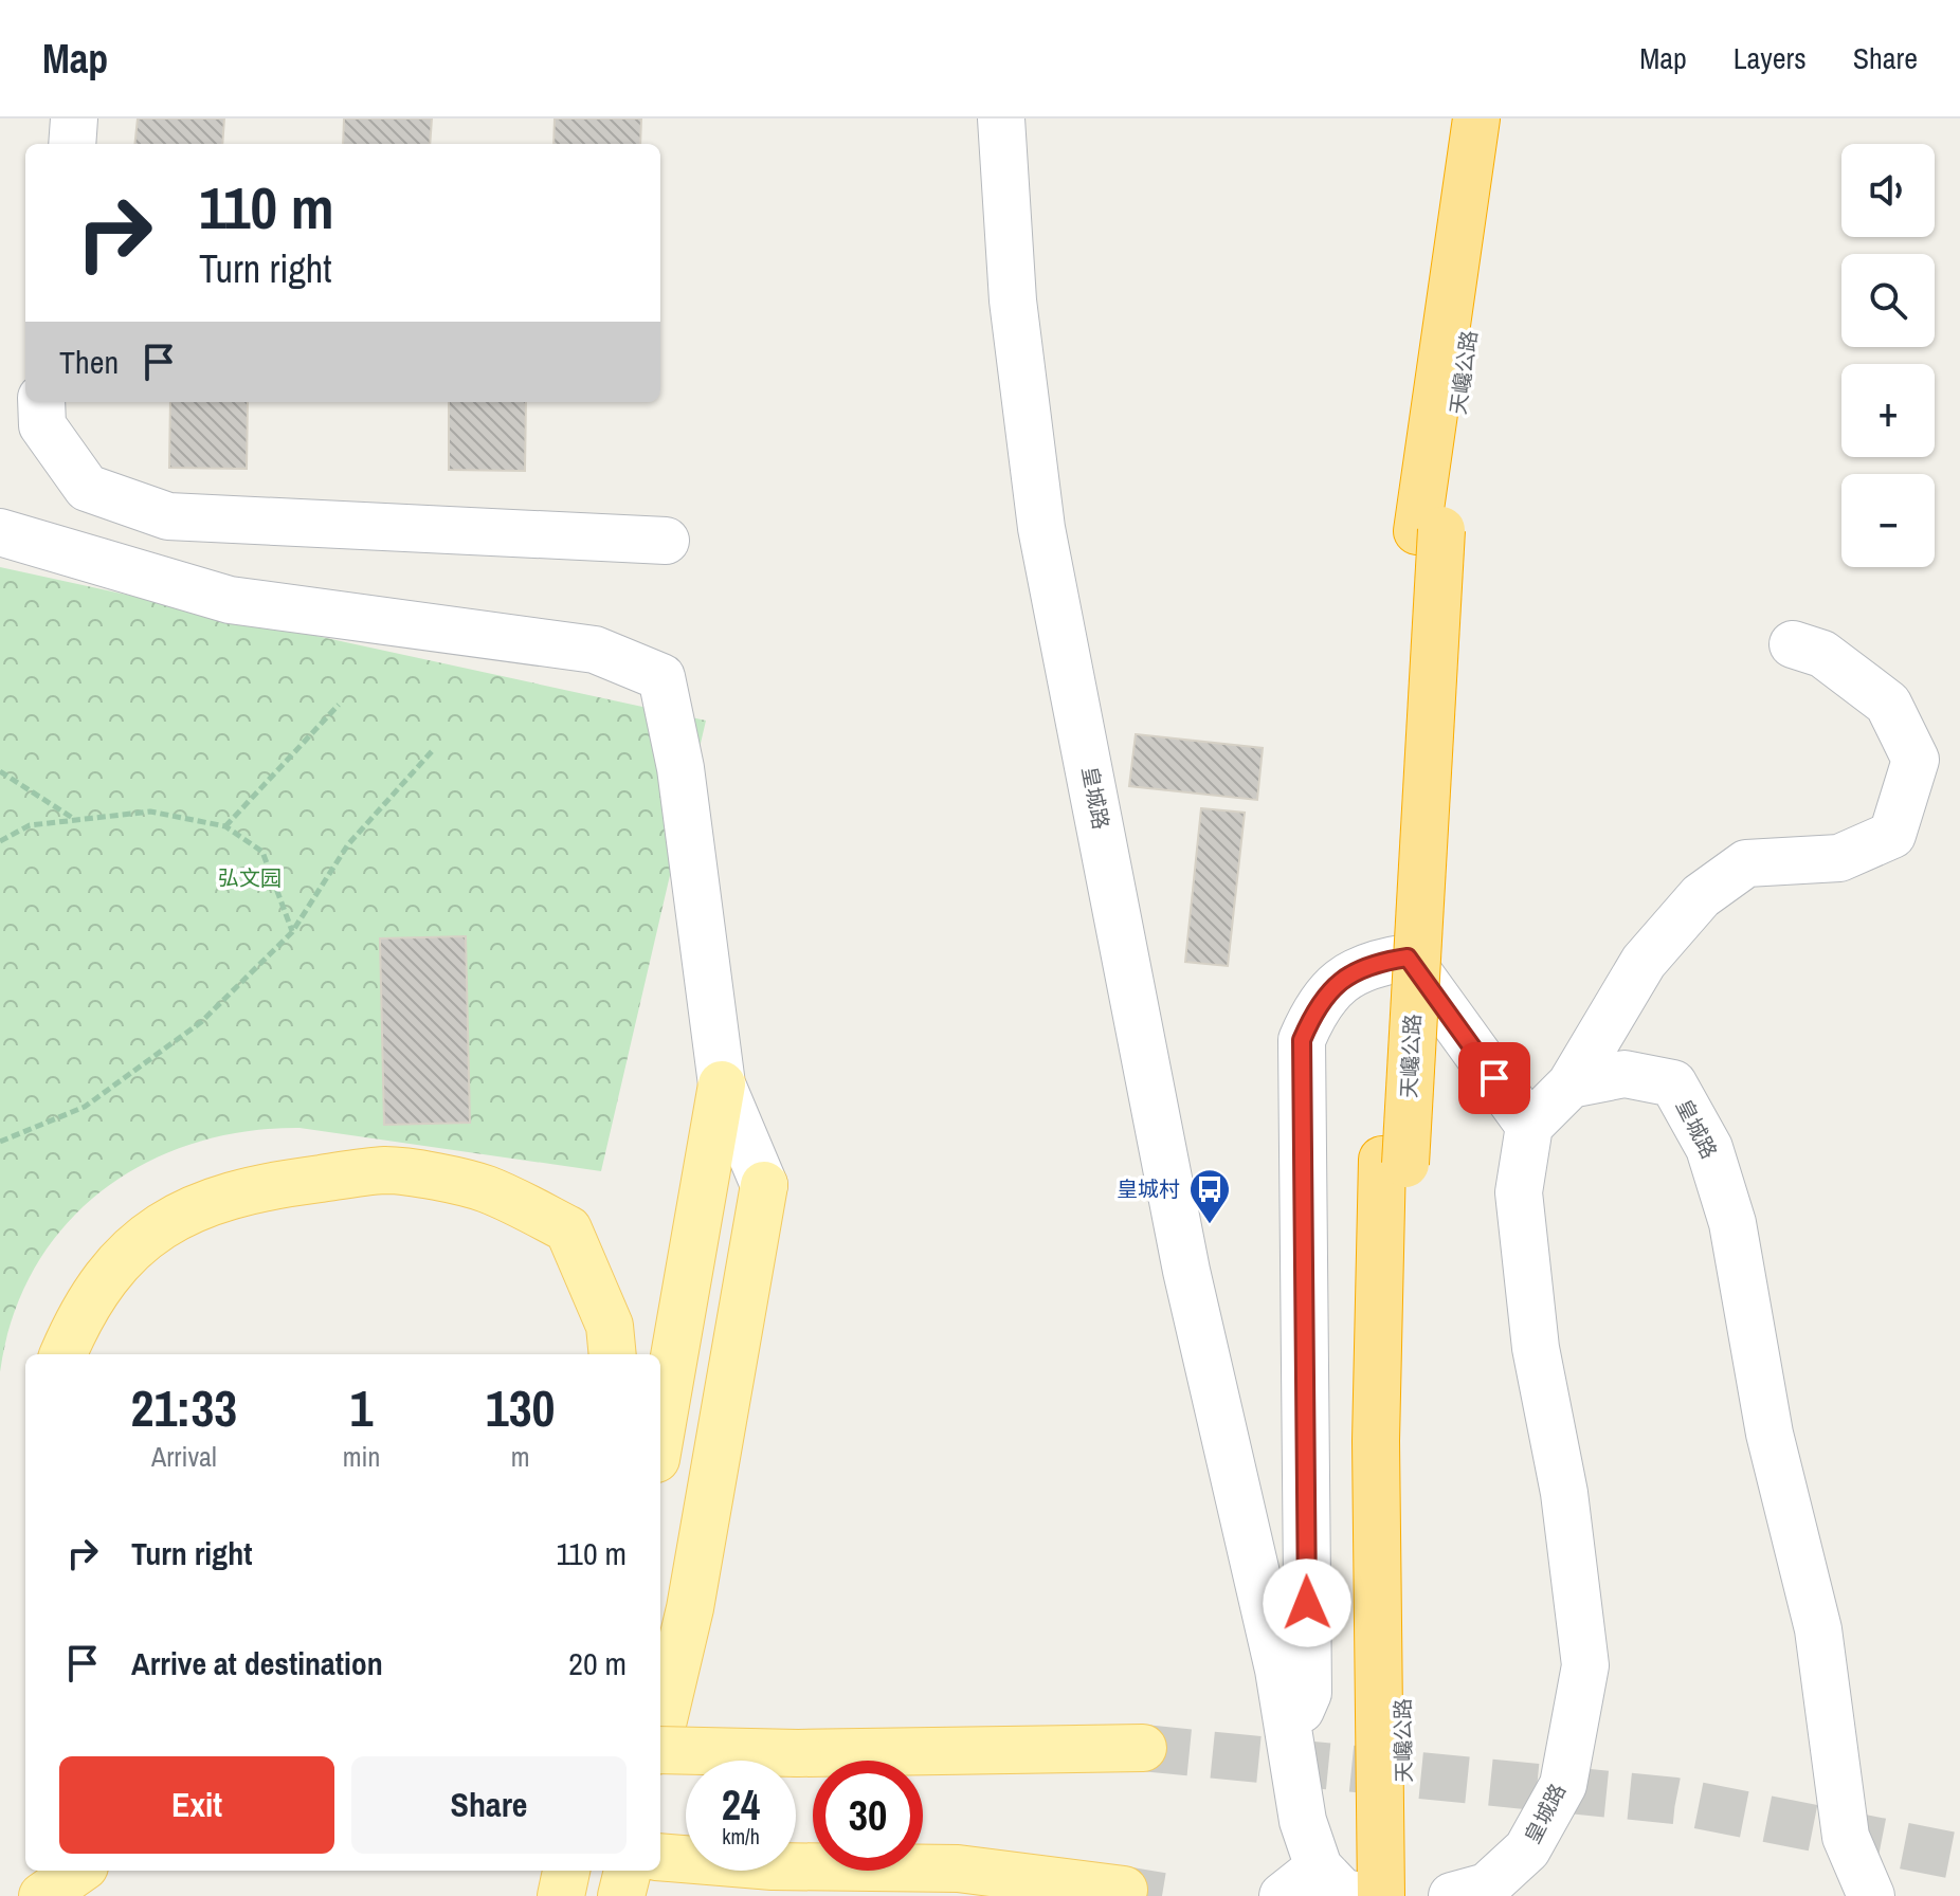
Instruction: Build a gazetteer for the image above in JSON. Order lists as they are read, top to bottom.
{
  "streets": {
    "highway": ["天巉公路"],
    "street": ["皇城路"]
  },
  "parks": ["弘文园"],
  "places": {
    "bus stop": ["皇城村"]
  },
  "page": {
    "header": "Map",
    "nav": ["Map", "Layers", "Share"],
    "map_buttons": ["+", "−"],
    "turn": ["110 m", "Turn right"],
    "then": "Then",
    "eta": [
      "21:33",
      "Arrival",
      "1",
      "min",
      "130",
      "m"
    ],
    "list": [
      {
        "name": "Turn right",
        "value": "110 m"
      },
      {
        "name": "Arrive at destination",
        "value": "20 m"
      }
    ],
    "buttons": ["Exit", "Share"],
    "speed": "24 km/h",
    "limit": "30"
  }
}
